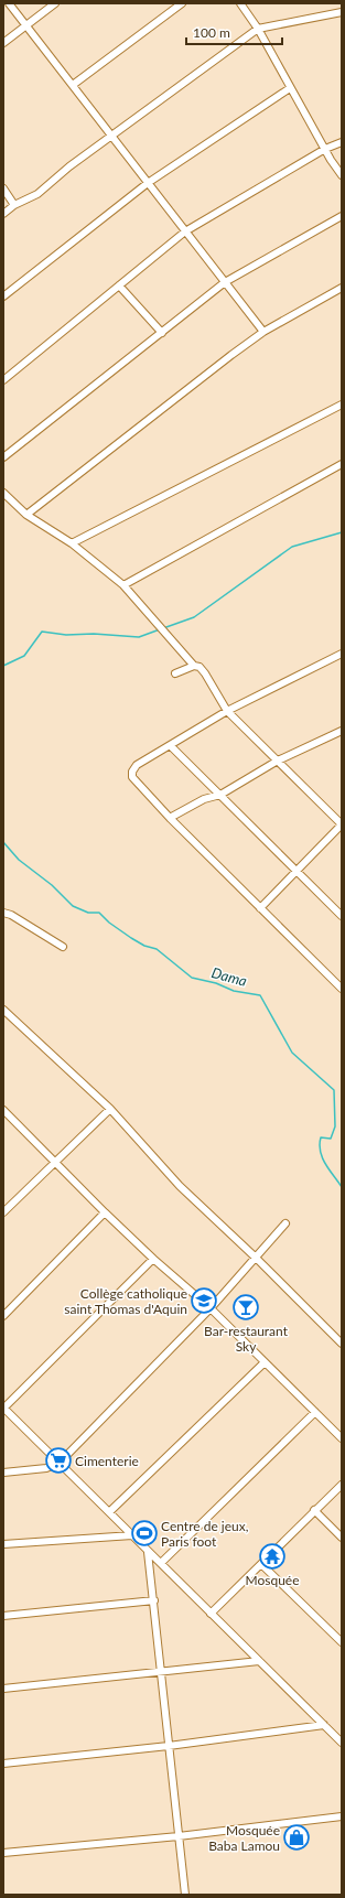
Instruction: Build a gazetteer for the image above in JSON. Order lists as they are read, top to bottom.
{
  "water": ["Dama"],
  "places": {
    "school or university": ["Collège catholique saint Thomas d'Aquin"],
    "bar": ["Bar-restaurant Sky"],
    "supermarket": ["Cimenterie"],
    "sports": ["Centre de jeux, Paris foot"],
    "temple": ["Mosquée"],
    "shop": ["Mosquée Baba Lamou"]
  },
  "scale_bar": "100 m"
}
